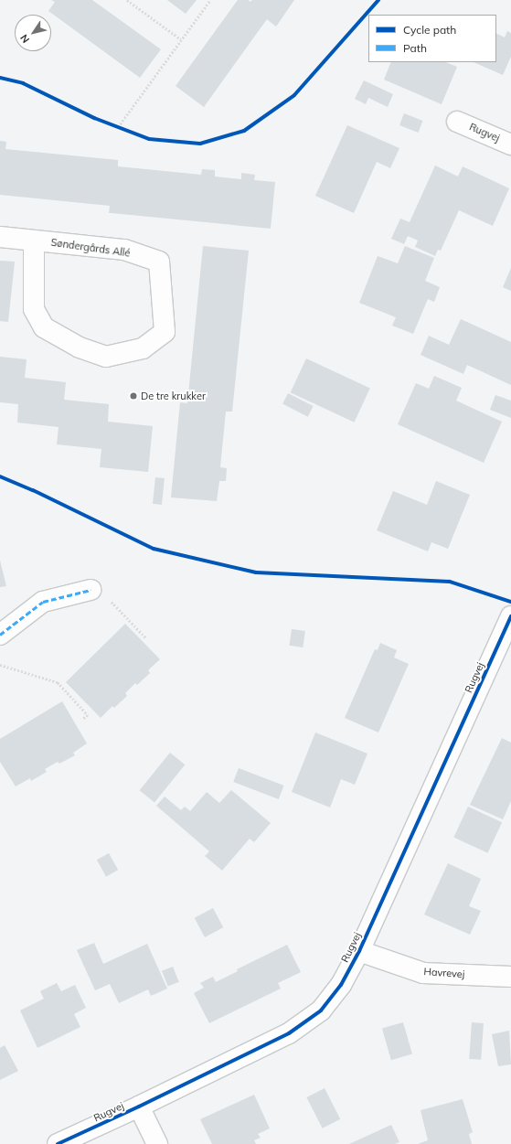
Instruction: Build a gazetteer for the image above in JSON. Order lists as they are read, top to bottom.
{
  "streets": {
    "street": ["Rugvej", "Søndergårds Allé", "Havrevej"]
  },
  "crossings": [
    ["Rugvej", "Havrevej"]
  ],
  "places": ["De tre krukker"],
  "legend": ["Cycle path", "Path"],
  "north": "bottom left"
}
